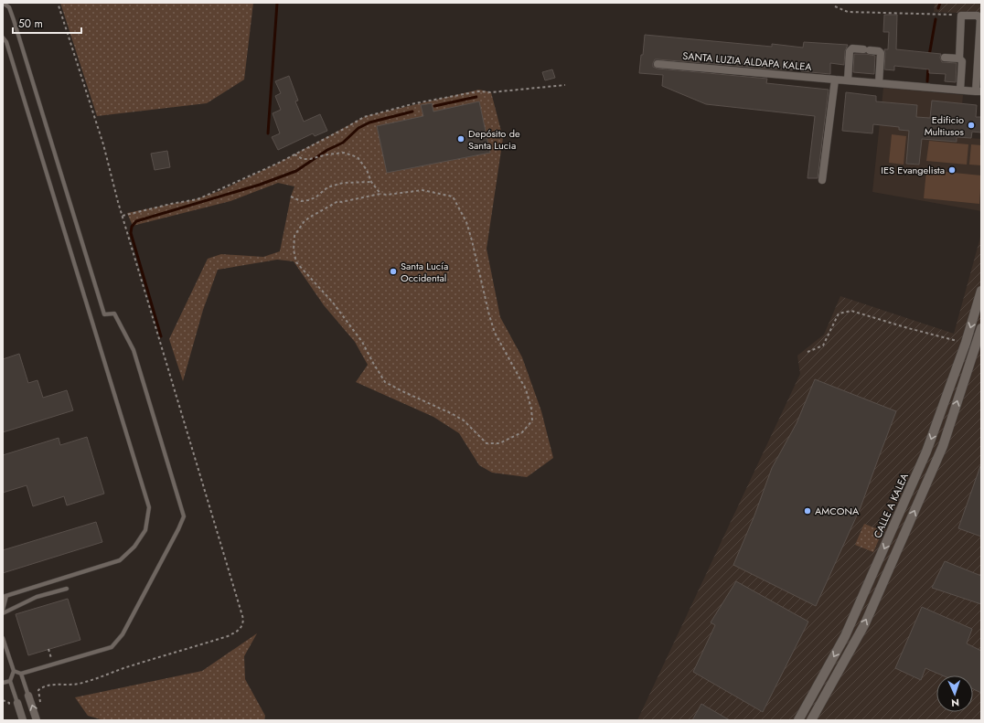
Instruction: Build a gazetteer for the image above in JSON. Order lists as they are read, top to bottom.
{
  "streets": {
    "street": ["SANTA LUZIA ALDAPA KALEA", "CALLE A KALEA"]
  },
  "places": [
    "Edificio Multiusos",
    "Depósito de Santa Lucia",
    "IES Evangelista",
    "Santa Lucía Occidental",
    "AMCONA"
  ],
  "scale_bar": "50 m",
  "north": "bottom"
}
